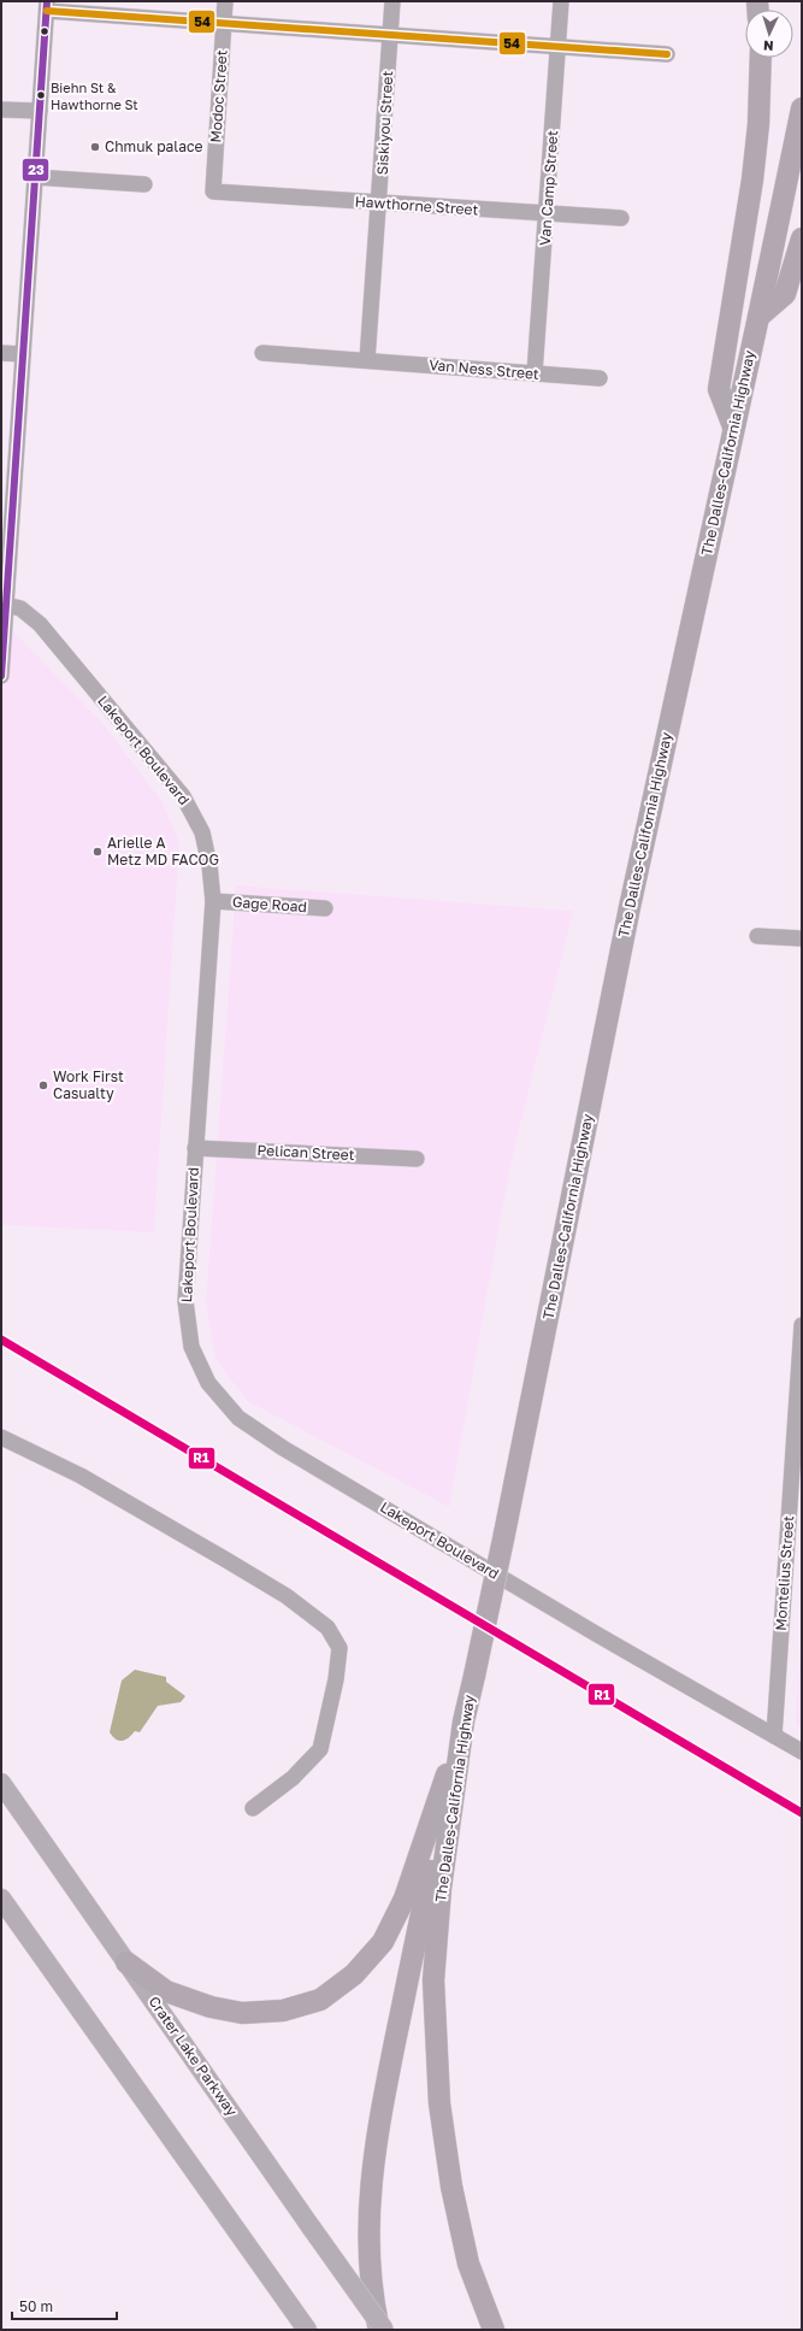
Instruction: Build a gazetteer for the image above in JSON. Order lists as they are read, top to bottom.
{
  "streets": {
    "highway": ["The Dalles-California Highway"],
    "main road": ["Crater Lake Parkway"],
    "street": [
      "Modoc Street",
      "Siskiyou Street",
      "Van Camp Street",
      "Hawthorne Street",
      "Van Ness Street",
      "Lakeport Boulevard",
      "Gage Road",
      "Pelican Street",
      "Montelius Street"
    ]
  },
  "crossings": [
    ["Modoc Street", "Hawthorne Street"],
    ["Siskiyou Street", "Hawthorne Street"],
    ["Siskiyou Street", "Van Ness Street"],
    ["Van Camp Street", "Hawthorne Street"],
    ["Van Camp Street", "Van Ness Street"],
    ["Lakeport Boulevard", "Gage Road"],
    ["Lakeport Boulevard", "Pelican Street"],
    ["Lakeport Boulevard", "Montelius Street"]
  ],
  "places": [
    "Biehn St & Hawthorne St",
    "Chmuk palace",
    "Arielle A Metz MD FACOG",
    "Work First Casualty"
  ],
  "lines": ["transit line 23", "transit line 54", "transit line R1"],
  "scale_bar": "50 m",
  "north": "bottom"
}
